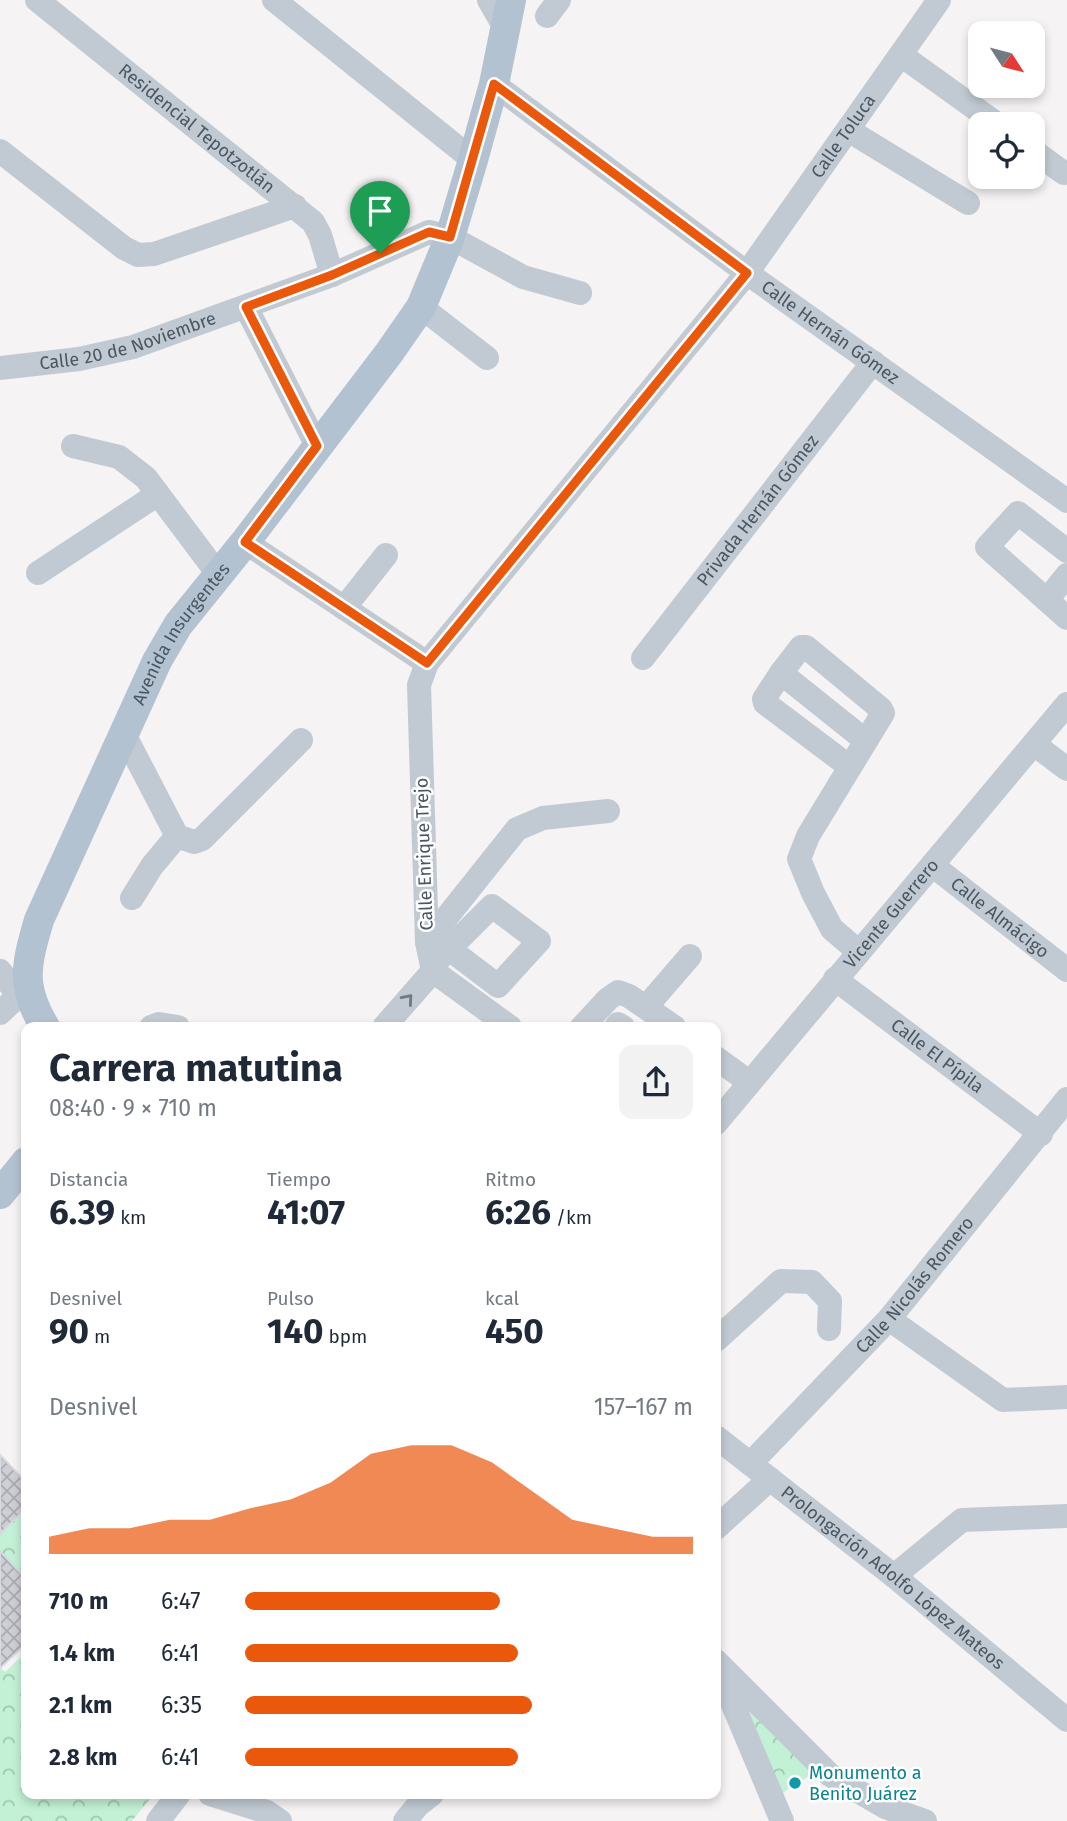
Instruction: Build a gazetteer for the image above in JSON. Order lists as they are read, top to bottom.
{
  "streets": {
    "main road": ["Avenida Insurgentes"],
    "street": [
      "Residencial Tepotzotlán",
      "Calle Toluca",
      "Calle Hernán Gómez",
      "Calle 20 de Noviembre",
      "Privada Hernán Gómez",
      "Calle Enrique Trejo",
      "Vicente Guerrero",
      "Calle Almácigo",
      "Calle El Pípila",
      "Calle Nicolás Romero",
      "Prolongación Adolfo López Mateos"
    ]
  },
  "crossings": [
    ["Residencial Tepotzotlán", "Calle 20 de Noviembre"],
    ["Calle Toluca", "Calle Hernán Gómez"],
    ["Calle Toluca", "Calle Enrique Trejo"],
    ["Calle Hernán Gómez", "Privada Hernán Gómez"],
    ["Calle Hernán Gómez", "Avenida Insurgentes"],
    ["Calle Hernán Gómez", "Calle Enrique Trejo"],
    ["Calle 20 de Noviembre", "Avenida Insurgentes"],
    ["Vicente Guerrero", "Calle Almácigo"],
    ["Vicente Guerrero", "Calle El Pípila"],
    ["Calle El Pípila", "Calle Nicolás Romero"],
    ["Calle Nicolás Romero", "Prolongación Adolfo López Mateos"]
  ],
  "places": ["Monumento a Benito Juárez"],
  "north": "bottom right",
  "page": {
    "heading": ["Carrera matutina", "08:40 · 9 × 710 m"],
    "stats": [
      ["Distancia", "6.39 km"],
      ["Tiempo", "41:07"],
      ["Ritmo", "6:26 /km"],
      ["Desnivel", "90 m"],
      ["Pulso", "140 bpm"],
      ["kcal", "450"]
    ],
    "chart": ["Desnivel", "157–167 m"],
    "list": [
      {
        "name": "710 m",
        "note": "6:47"
      },
      {
        "name": "1.4 km",
        "note": "6:41"
      },
      {
        "name": "2.1 km",
        "note": "6:35"
      },
      {
        "name": "2.8 km",
        "note": "6:41"
      }
    ]
  }
}
